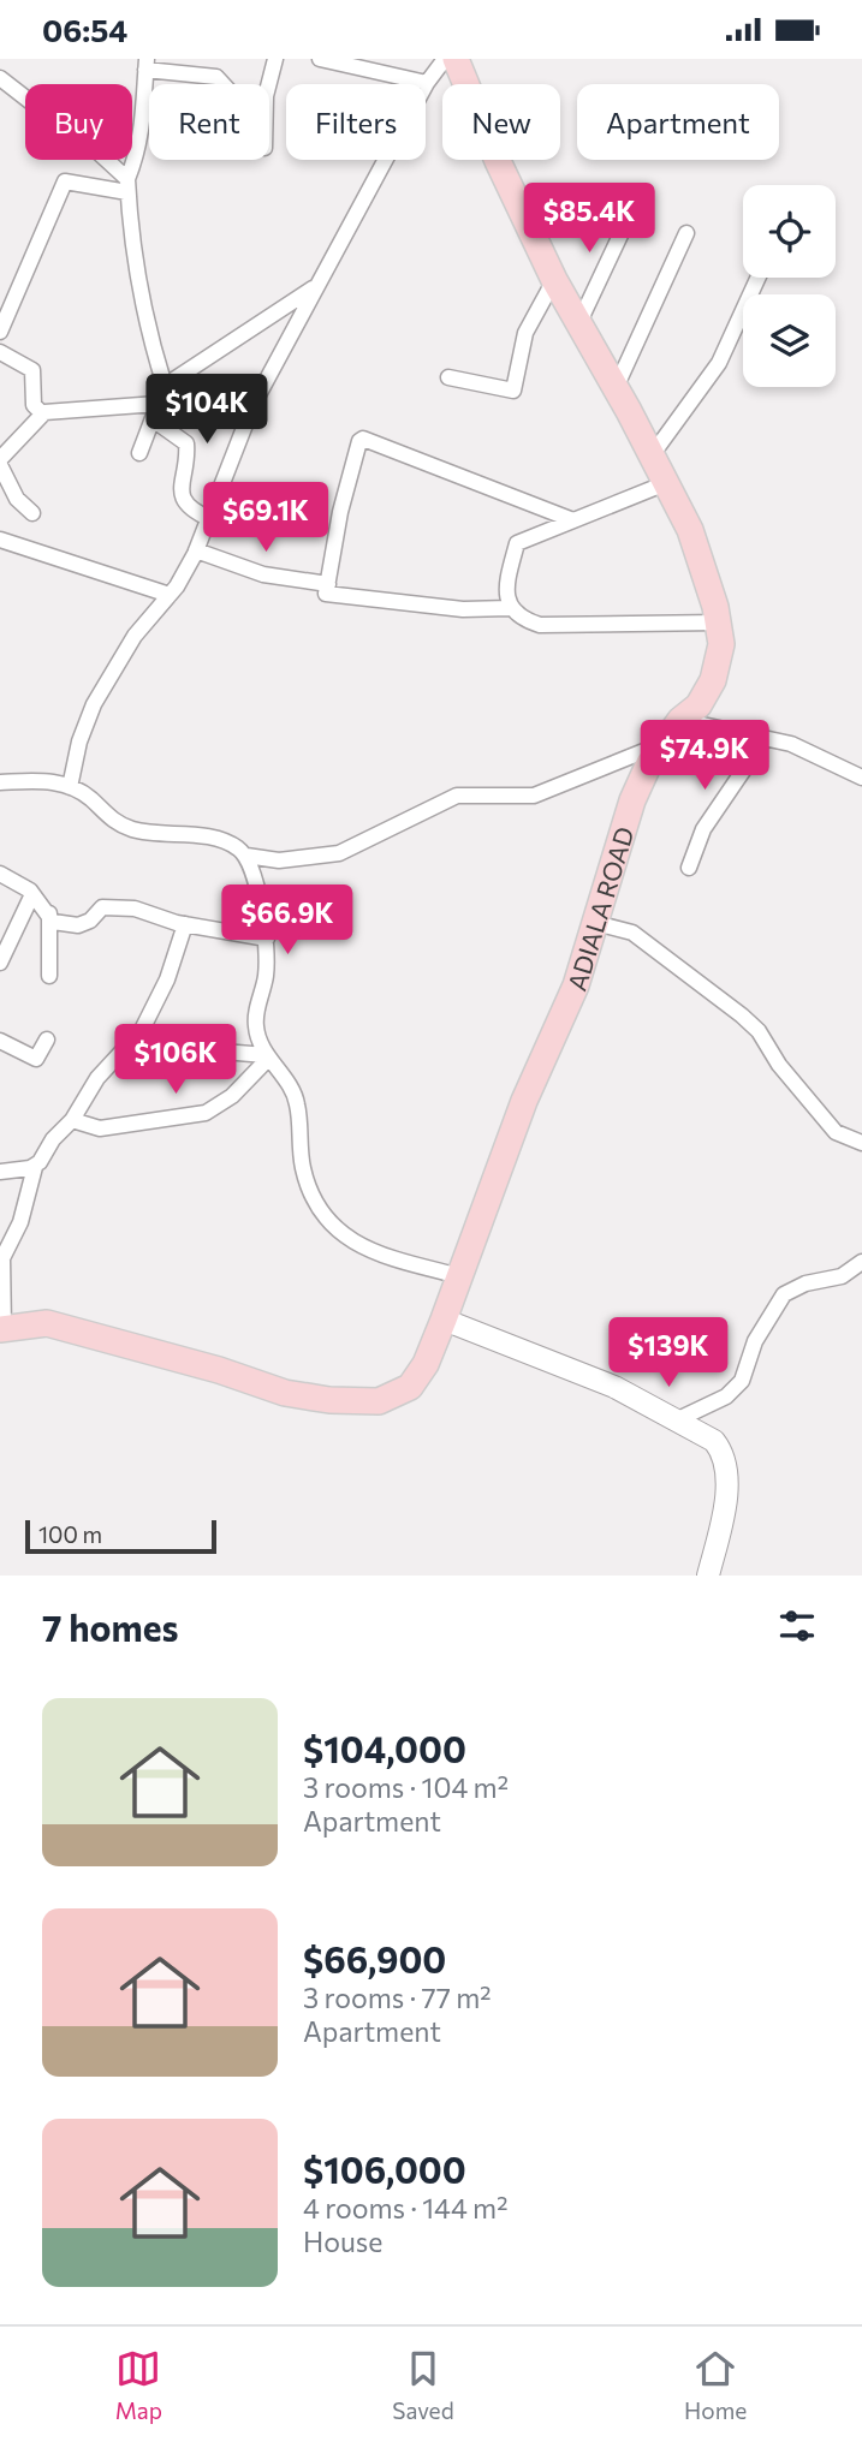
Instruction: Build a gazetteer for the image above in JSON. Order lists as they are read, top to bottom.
{
  "streets": {
    "main road": ["ADIALA ROAD"]
  },
  "scale_bar": "100 m",
  "page": {
    "status": "06:54",
    "chip": [
      "Buy",
      "Rent",
      "Filters",
      "New",
      "Apartment"
    ],
    "price": [
      "$85.4K",
      "$104K",
      "$69.1K",
      "$74.9K",
      "$66.9K",
      "$106K",
      "$139K"
    ],
    "scale": "100 m",
    "heading": "7 homes",
    "list": [
      {
        "name": "$104,000",
        "note": "3 rooms · 104 m² · Apartment"
      },
      {
        "name": "$66,900",
        "note": "3 rooms · 77 m² · Apartment"
      },
      {
        "name": "$106,000",
        "note": "4 rooms · 144 m² · House"
      }
    ],
    "tabs": ["Map", "Saved", "Home"]
  }
}
